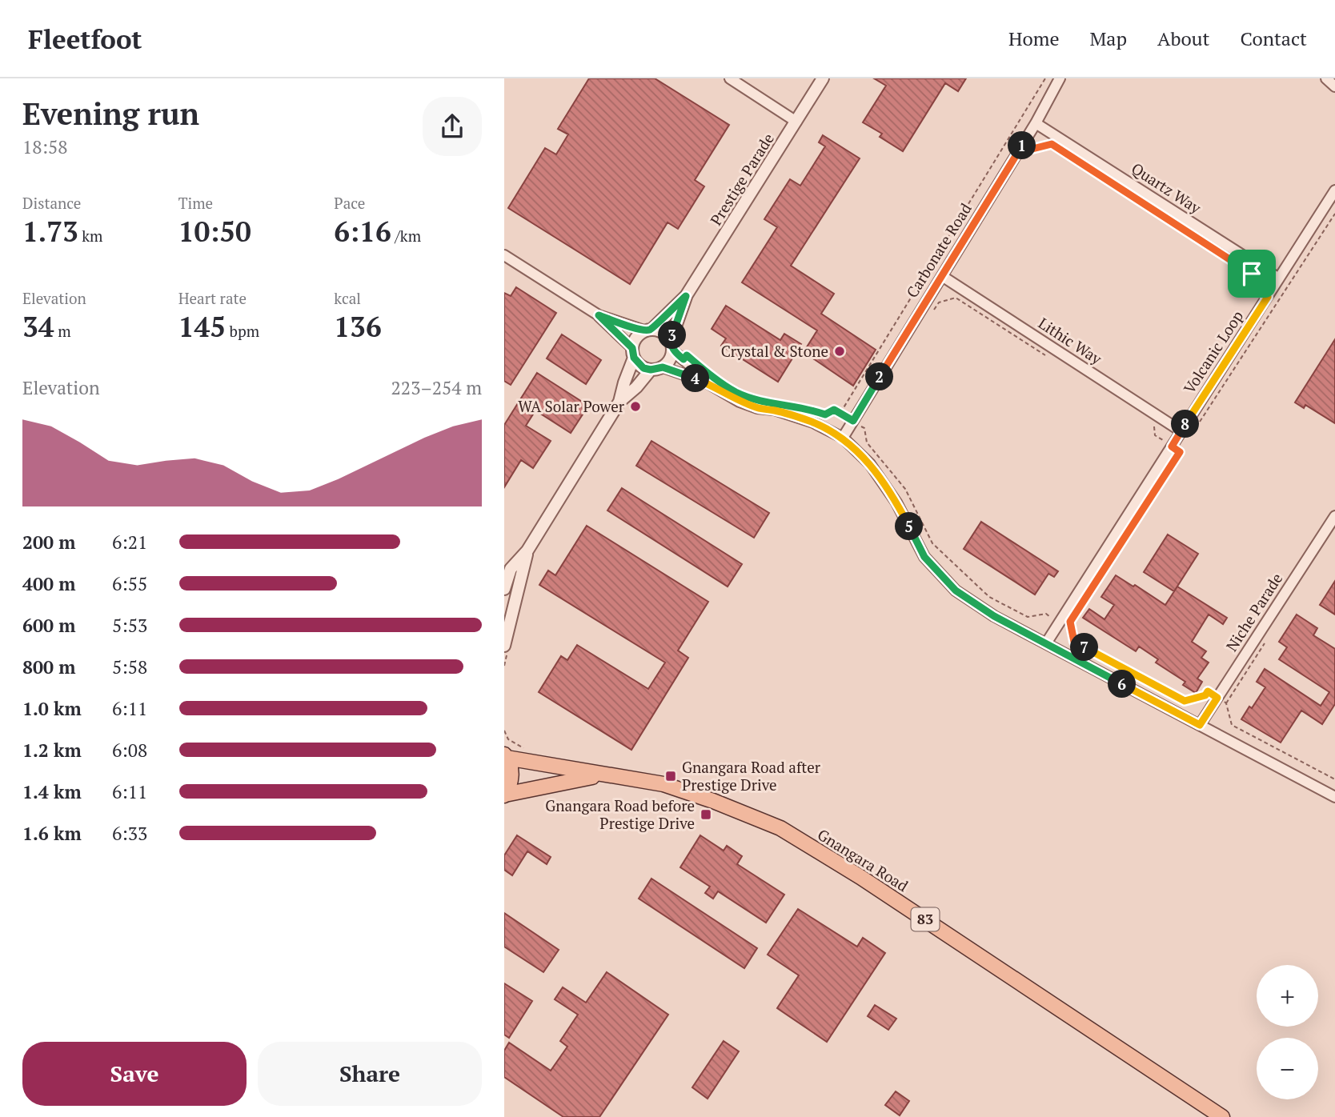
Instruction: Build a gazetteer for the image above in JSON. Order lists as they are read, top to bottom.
{
  "streets": {
    "main road": ["Gnangara Road", "83"],
    "street": [
      "Prestige Parade",
      "Quartz Way",
      "Carbonate Road",
      "Lithic Way",
      "Volcanic Loop",
      "Niche Parade"
    ]
  },
  "crossings": [
    ["Quartz Way", "Carbonate Road"],
    ["Quartz Way", "Volcanic Loop"],
    ["Carbonate Road", "Lithic Way"],
    ["Lithic Way", "Volcanic Loop"]
  ],
  "places": {
    "other": ["Crystal & Stone", "WA Solar Power"],
    "transit": ["Gnangara Road after Prestige Drive", "Gnangara Road before Prestige Drive"]
  },
  "page": {
    "header": "Fleetfoot",
    "nav": [
      "Home",
      "Map",
      "About",
      "Contact"
    ],
    "heading": ["Evening run", "18:58"],
    "pins": [
      "1",
      "3",
      "2",
      "4",
      "8",
      "5",
      "7",
      "6"
    ],
    "stats": [
      ["Distance", "1.73 km"],
      ["Time", "10:50"],
      ["Pace", "6:16 /km"],
      ["Elevation", "34 m"],
      ["Heart rate", "145 bpm"],
      ["kcal", "136"]
    ],
    "chart": ["Elevation", "223–254 m"],
    "list": [
      {
        "name": "200 m",
        "note": "6:21"
      },
      {
        "name": "400 m",
        "note": "6:55"
      },
      {
        "name": "600 m",
        "note": "5:53"
      },
      {
        "name": "800 m",
        "note": "5:58"
      },
      {
        "name": "1.0 km",
        "note": "6:11"
      },
      {
        "name": "1.2 km",
        "note": "6:08"
      },
      {
        "name": "1.4 km",
        "note": "6:11"
      },
      {
        "name": "1.6 km",
        "note": "6:33"
      }
    ],
    "map_buttons": ["+", "−"],
    "buttons": ["Save", "Share"]
  }
}
